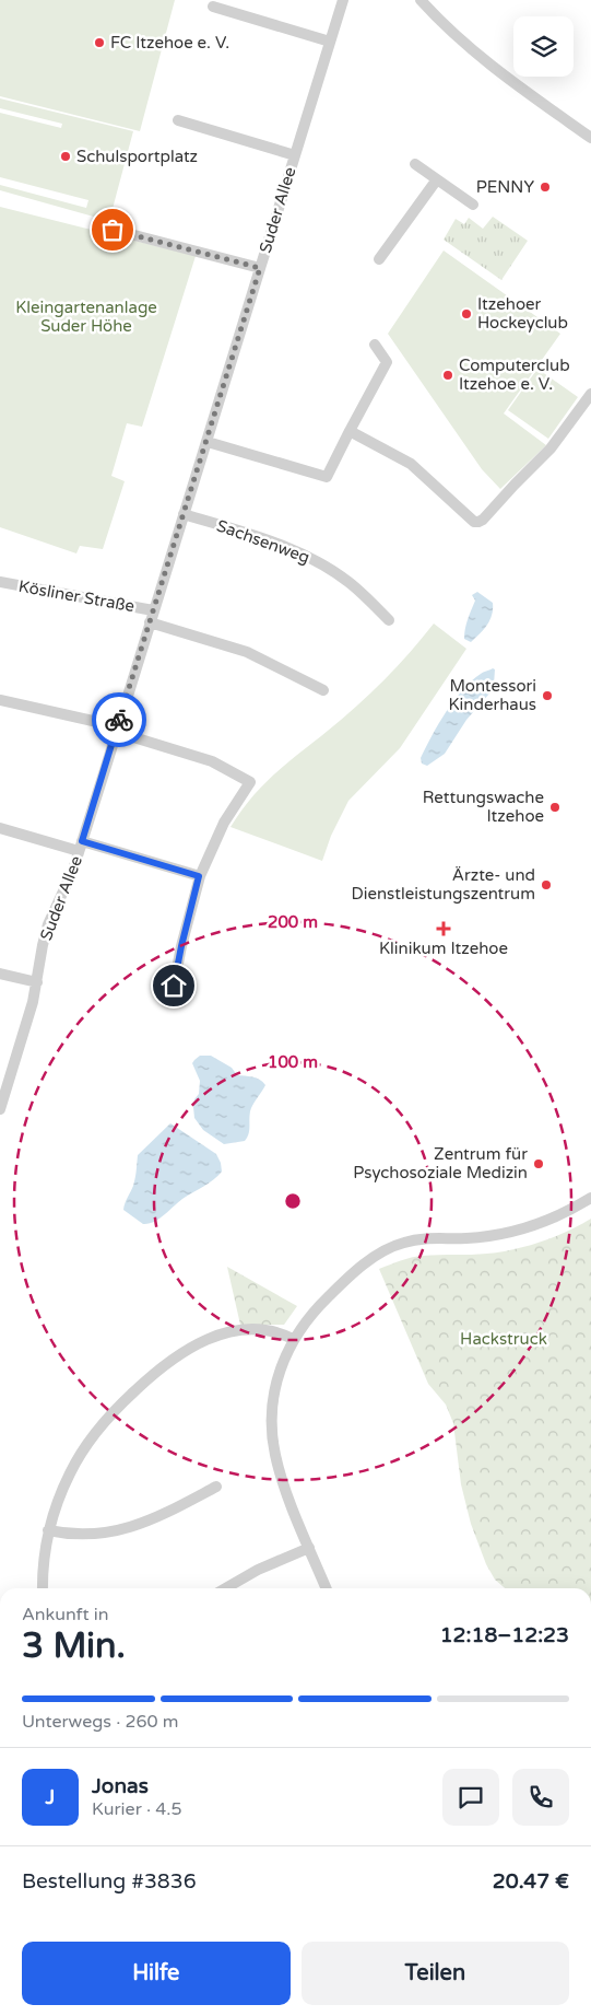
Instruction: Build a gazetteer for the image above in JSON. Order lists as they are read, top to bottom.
{
  "streets": {
    "street": ["Suder Allee", "Sachsenweg", "Kösliner Straße"]
  },
  "crossings": [
    ["Suder Allee", "Sachsenweg"],
    ["Suder Allee", "Kösliner Straße"]
  ],
  "parks": ["Kleingartenanlage Suder Höhe", "Hackstruck"],
  "places": {
    "other": [
      "FC Itzehoe e. V.",
      "Schulsportplatz",
      "PENNY",
      "Itzehoer Hockeyclub",
      "Computerclub Itzehoe e. V.",
      "Montessori Kinderhaus",
      "Rettungswache Itzehoe",
      "Ärzte- und Dienstleistungszentrum",
      "Zentrum für Psychosoziale Medizin"
    ],
    "health": ["Klinikum Itzehoe"]
  },
  "page": {
    "heading": ["3 Min.", "Ankunft in", "12:18–12:23"],
    "panel": [
      "Jonas",
      "Kurier · 4.5",
      "Bestellung #3836",
      "20.47 €"
    ],
    "bar": "Unterwegs · 260 m",
    "round": "J",
    "buttons": ["Hilfe", "Teilen"]
  },
  "rings": ["200 m", "100 m"]
}
